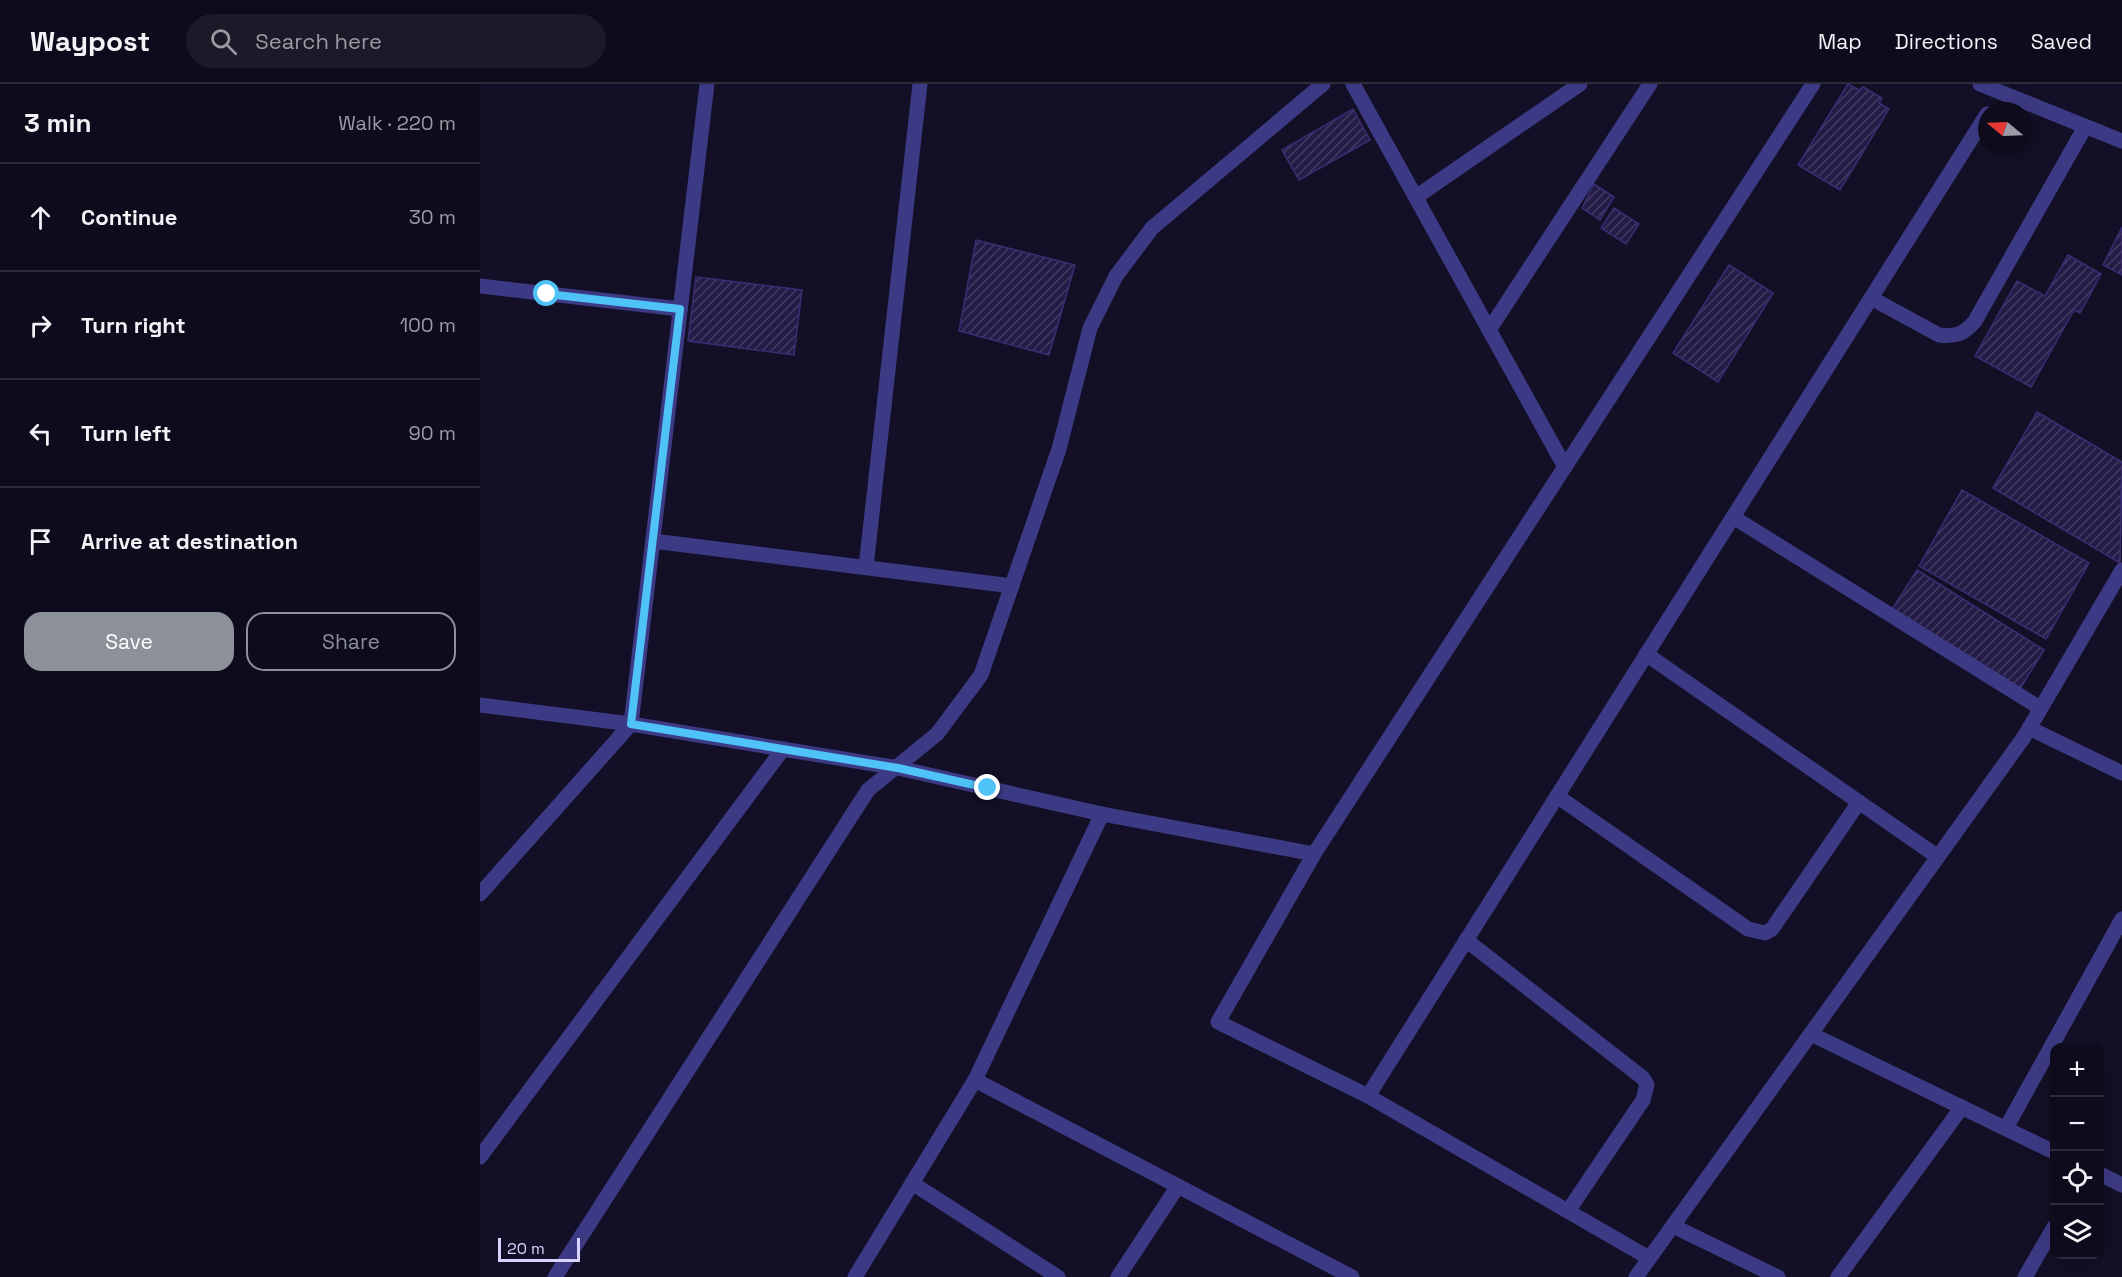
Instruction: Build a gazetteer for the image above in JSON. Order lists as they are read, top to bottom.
{
  "scale_bar": "20 m",
  "north": "left",
  "page": {
    "header": "Waypost",
    "search": "Search here",
    "nav": ["Map", "Directions", "Saved"],
    "heading": ["3 min", "Walk · 220 m"],
    "list": [
      ["Continue", "30 m"],
      ["Turn right", "100 m"],
      ["Turn left", "90 m"],
      "Arrive at destination"
    ],
    "buttons": ["Save", "Share"],
    "map_buttons": ["+", "−"],
    "scale": "20 m"
  }
}
